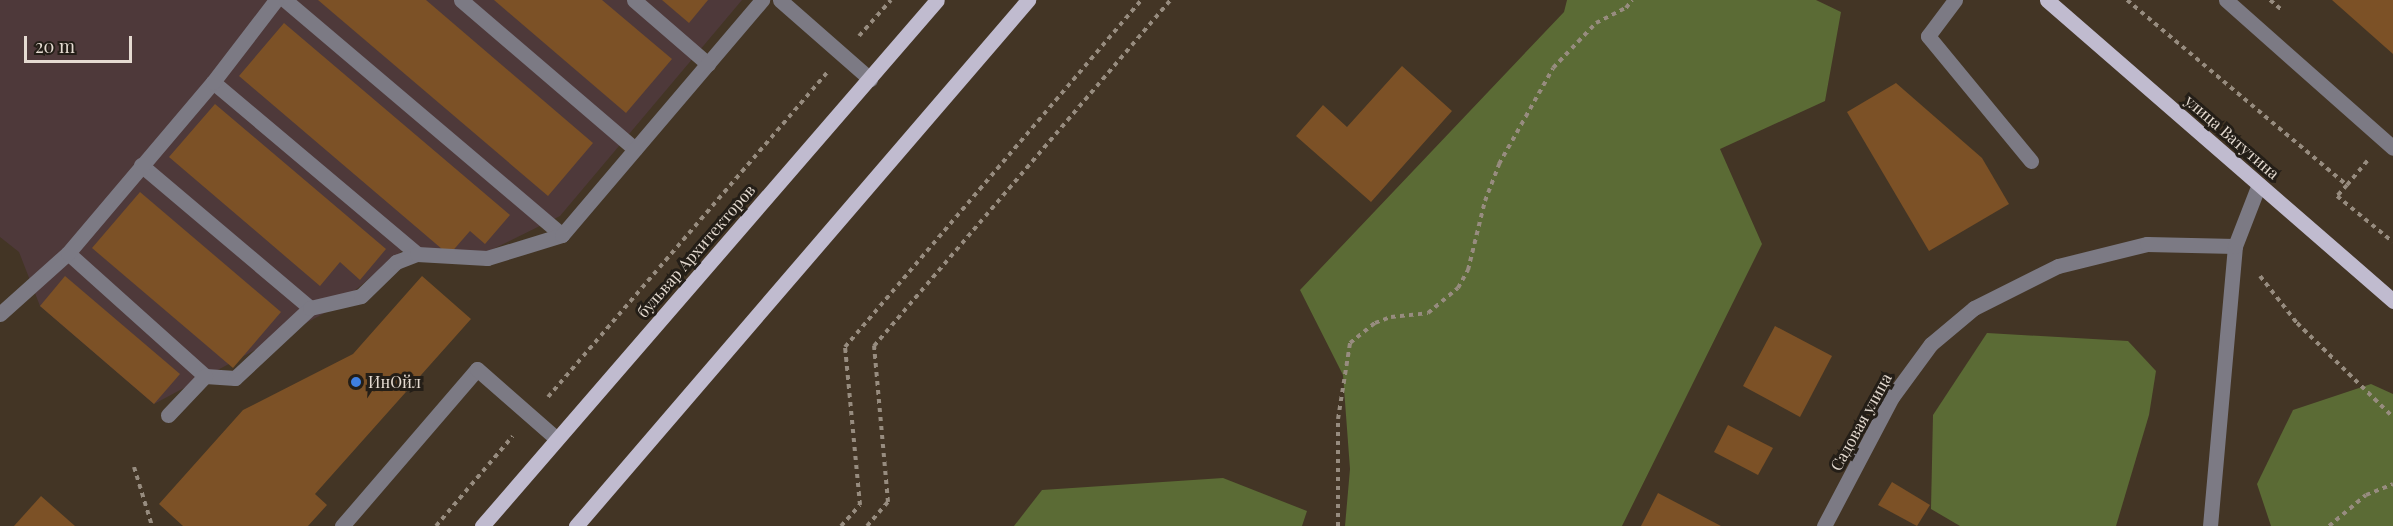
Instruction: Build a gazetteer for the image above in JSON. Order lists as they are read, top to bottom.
{
  "streets": {
    "main road": ["улица Ватутина", "бульвар Архитекторов"],
    "street": ["Садовая улица"]
  },
  "places": ["ИнОйл"],
  "scale_bar": "20 m"
}
